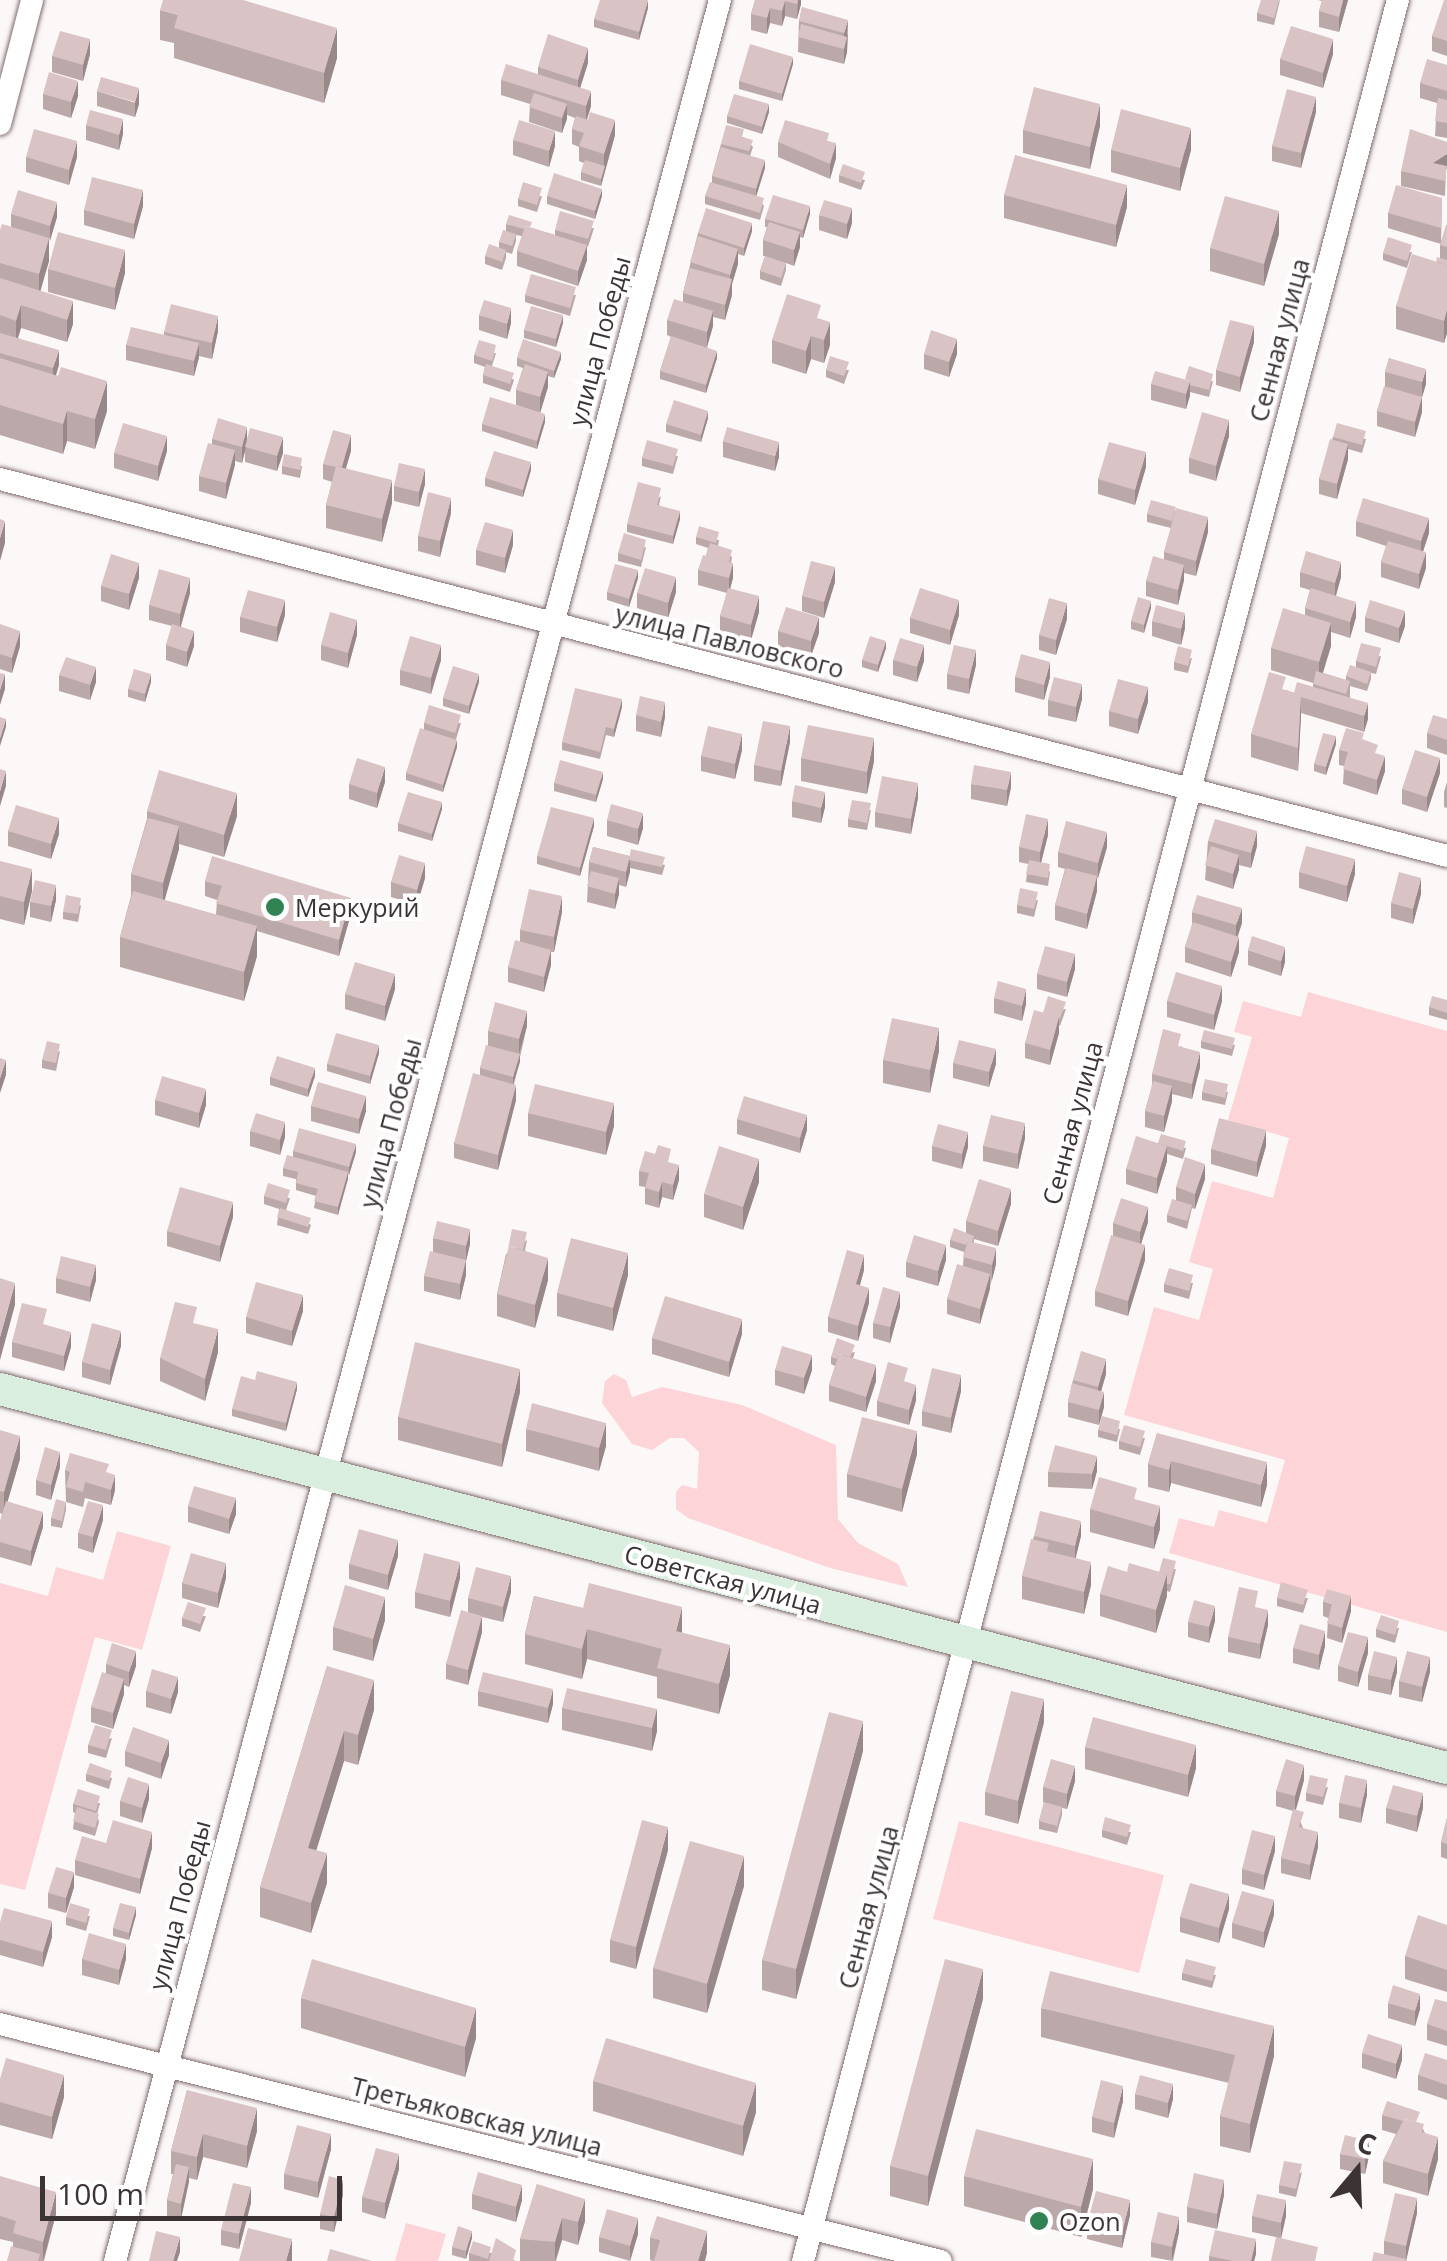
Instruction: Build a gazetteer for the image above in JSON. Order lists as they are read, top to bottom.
{
  "streets": {
    "street": [
      "Сенная улица",
      "улица Победы",
      "улица Павловского",
      "Советская улица",
      "Третьяковская улица"
    ]
  },
  "crossings": [
    ["Сенная улица", "улица Павловского"],
    ["Сенная улица", "Советская улица"],
    ["Сенная улица", "Третьяковская улица"],
    ["улица Победы", "улица Павловского"],
    ["улица Победы", "Советская улица"],
    ["улица Победы", "Третьяковская улица"]
  ],
  "places": ["Меркурий", "Ozon"],
  "scale_bar": "100 m",
  "north": "top"
}
